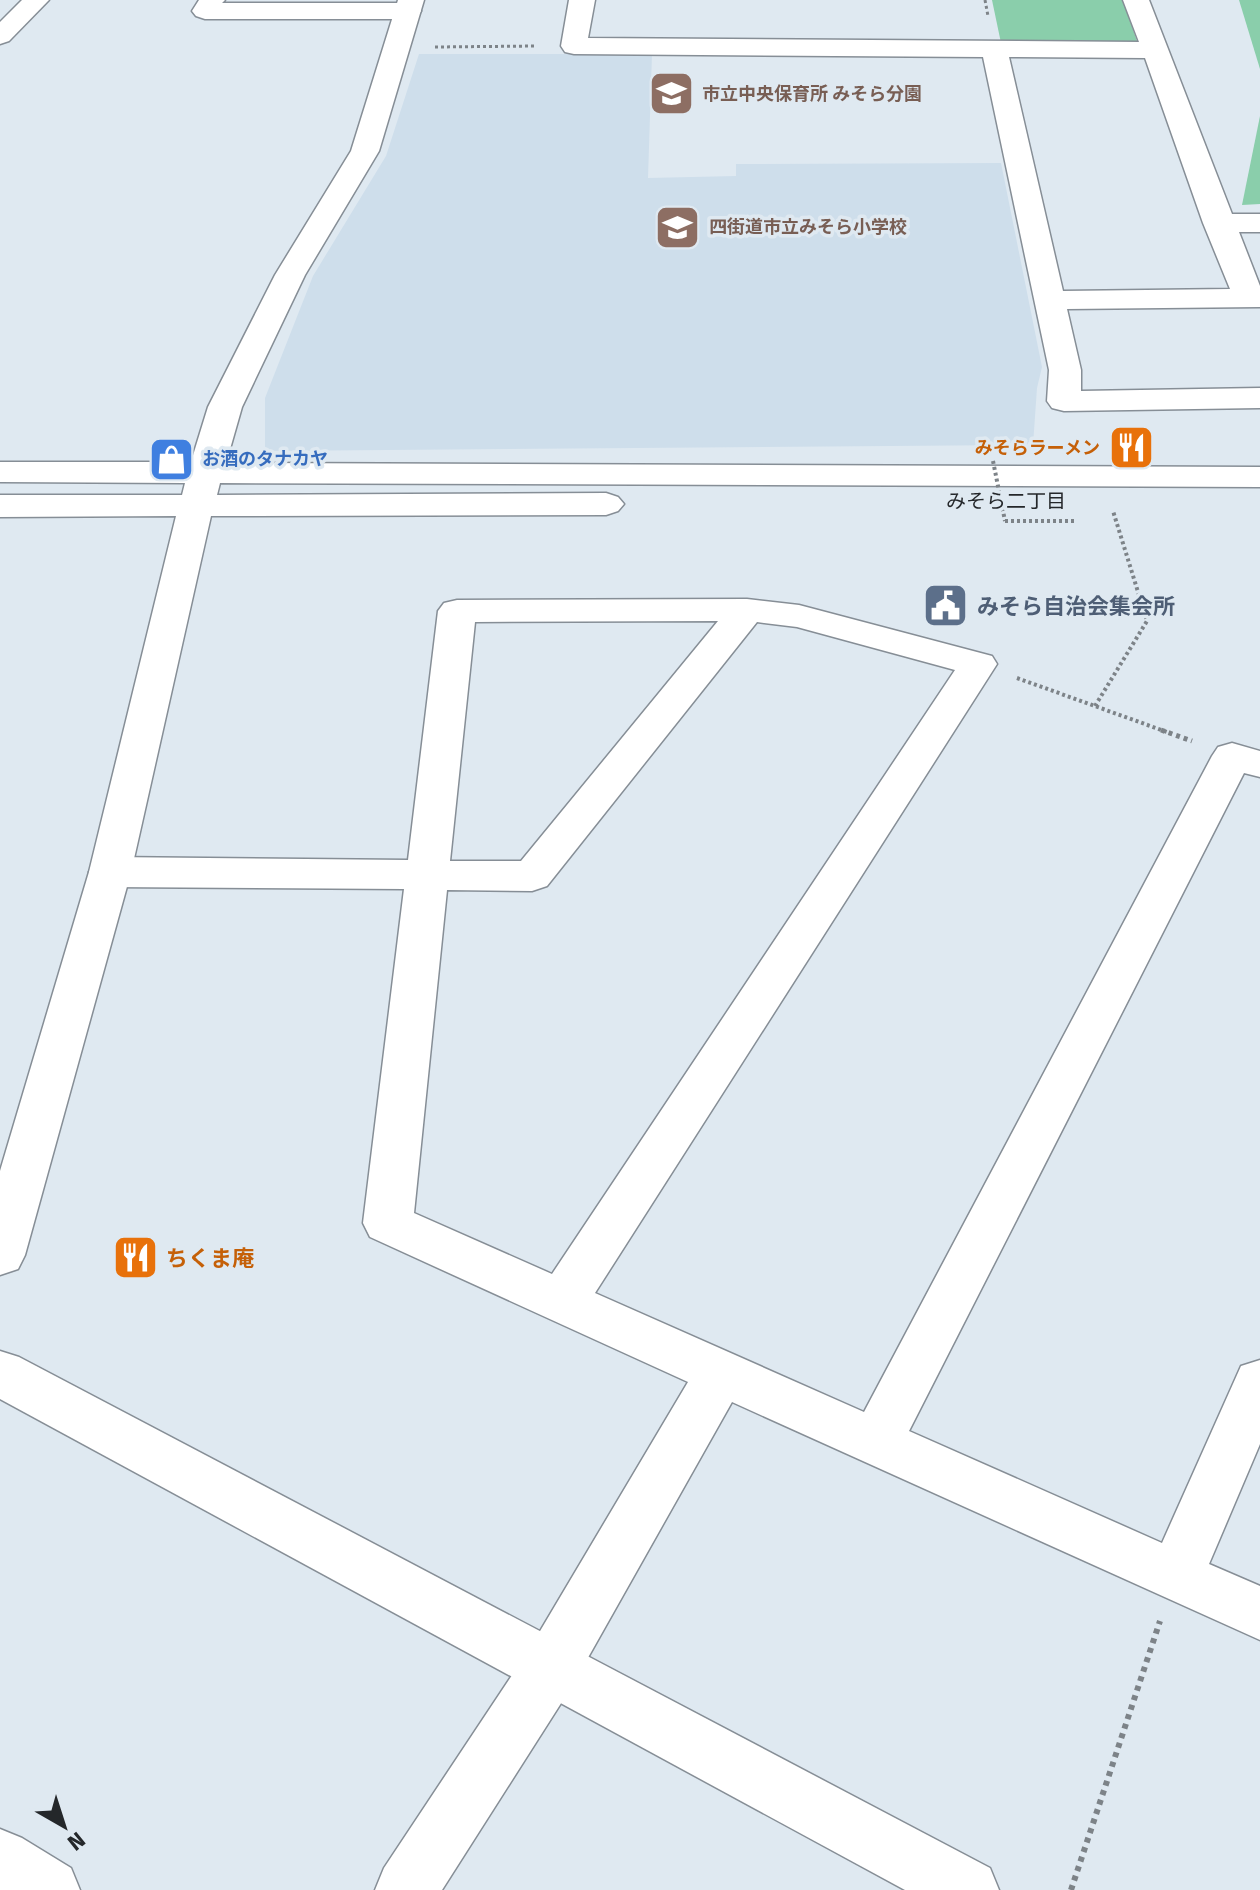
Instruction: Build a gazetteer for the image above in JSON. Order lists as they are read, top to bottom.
{
  "districts": ["みそら二丁目"],
  "places": {
    "school or university": ["市立中央保育所 みそら分園", "四街道市立みそら小学校"],
    "restaurant": ["みそらラーメン", "ちくま庵"],
    "shop": ["お酒のタナカヤ"],
    "public building": ["みそら自治会集会所"]
  },
  "north": "bottom right"
}
